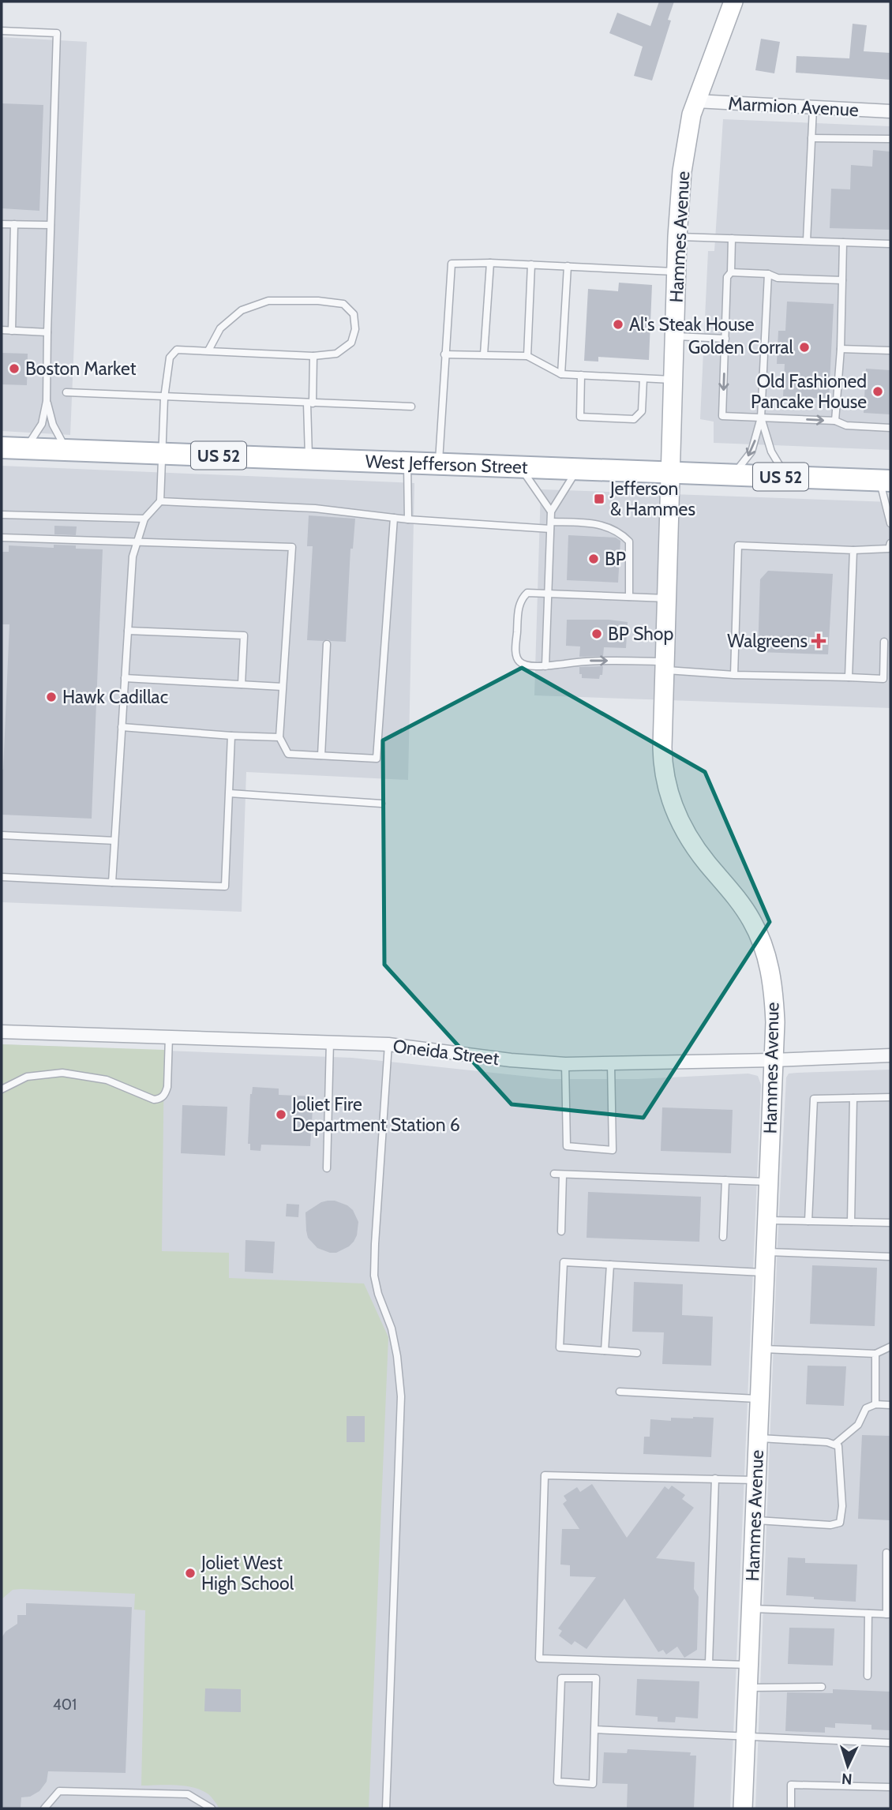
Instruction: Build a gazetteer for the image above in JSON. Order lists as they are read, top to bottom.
{
  "streets": {
    "main road": ["US 52", "West Jefferson Street"],
    "street": ["Marmion Avenue", "Hammes Avenue", "Oneida Street"]
  },
  "crossings": [
    ["Marmion Avenue", "Hammes Avenue"],
    ["Hammes Avenue", "West Jefferson Street"],
    ["Hammes Avenue", "Oneida Street"]
  ],
  "places": {
    "other": [
      "Al's Steak House",
      "Golden Corral",
      "Boston Market",
      "Old Fashioned Pancake House",
      "BP",
      "BP Shop",
      "Hawk Cadillac",
      "Joliet Fire Department Station 6",
      "Joliet West High School"
    ],
    "transit": ["Jefferson & Hammes"],
    "health": ["Walgreens"]
  },
  "house_numbers": ["401"],
  "north": "bottom"
}
